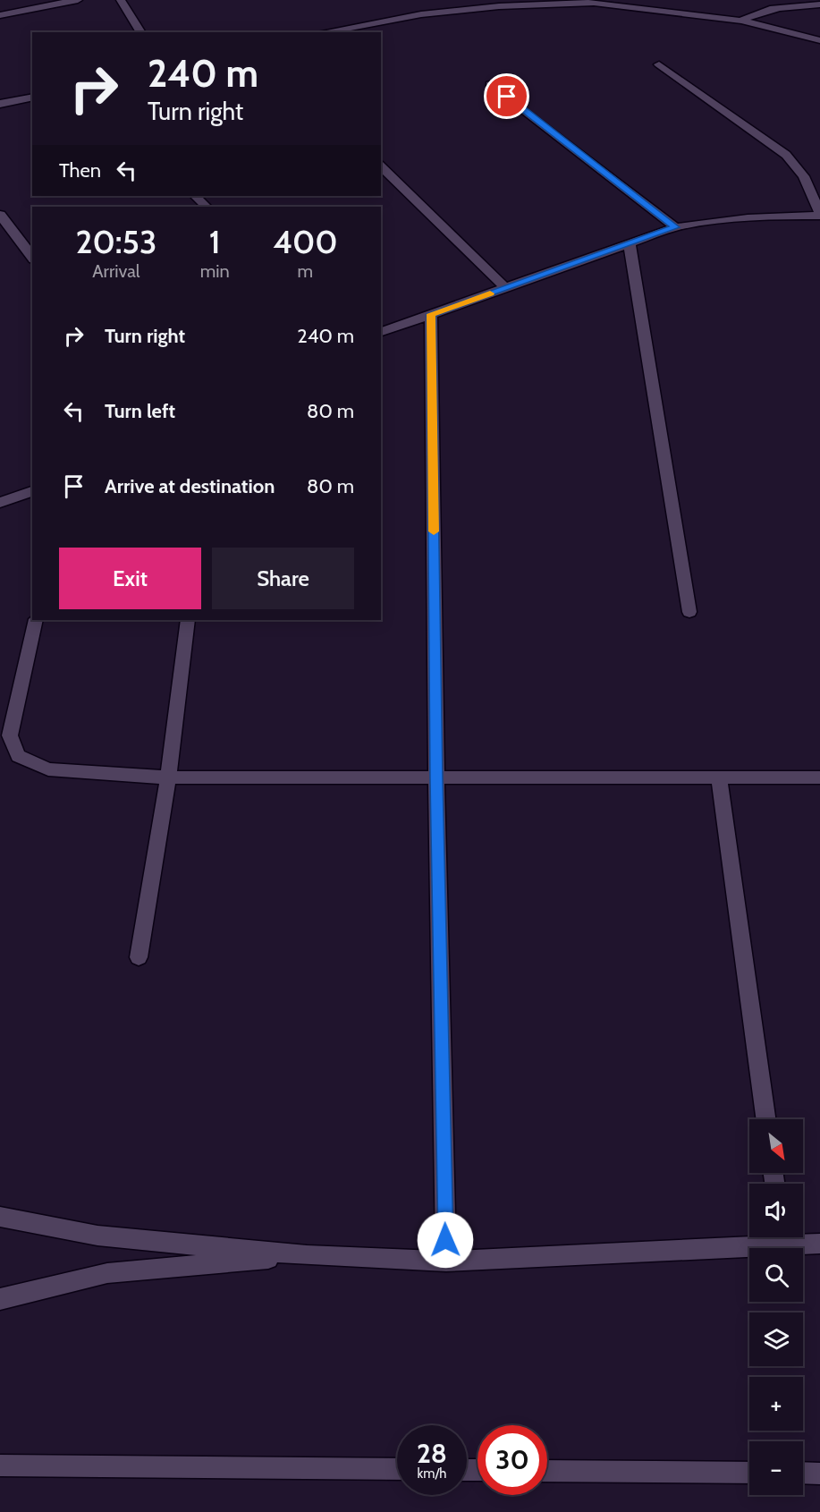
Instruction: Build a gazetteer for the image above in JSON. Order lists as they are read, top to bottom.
{
  "north": "bottom right",
  "page": {
    "turn": ["240 m", "Turn right"],
    "then": "Then",
    "eta": [
      "20:53",
      "Arrival",
      "1",
      "min",
      "400",
      "m"
    ],
    "list": [
      {
        "name": "Turn right",
        "value": "240 m"
      },
      {
        "name": "Turn left",
        "value": "80 m"
      },
      {
        "name": "Arrive at destination",
        "value": "80 m"
      }
    ],
    "buttons": ["Exit", "Share"],
    "map_buttons": ["+", "−"],
    "speed": "28 km/h",
    "limit": "30"
  }
}
